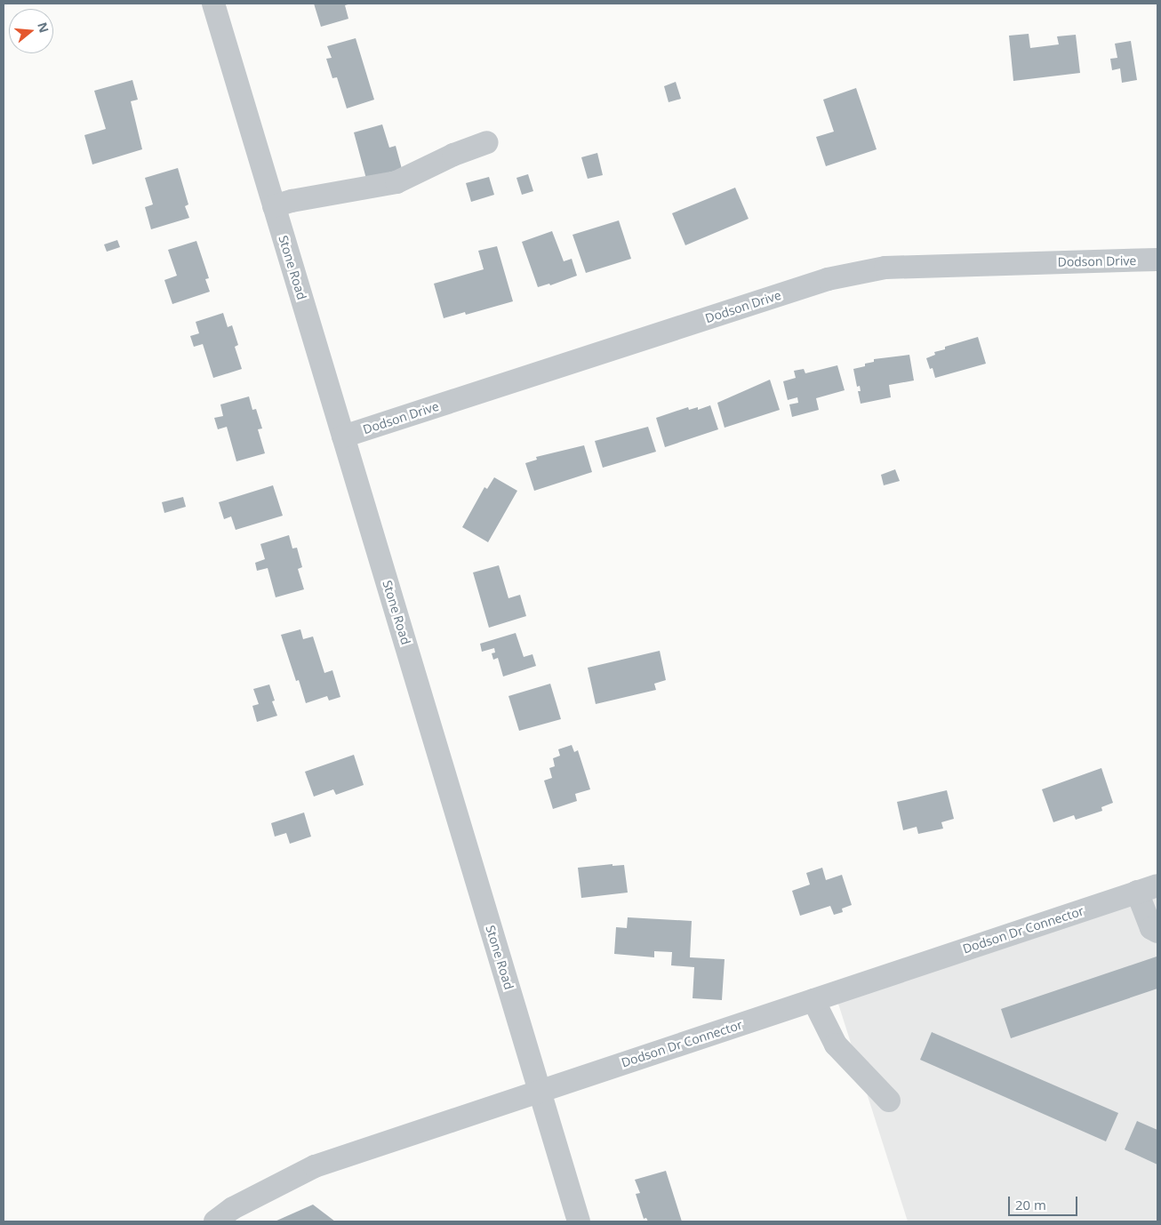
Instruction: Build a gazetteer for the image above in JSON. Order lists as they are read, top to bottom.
{
  "streets": {
    "street": ["Dodson Drive", "Stone Road", "Dodson Dr Connector"]
  },
  "crossings": [
    ["Dodson Drive", "Stone Road"],
    ["Stone Road", "Dodson Dr Connector"]
  ],
  "scale_bar": "20 m",
  "north": "right"
}
